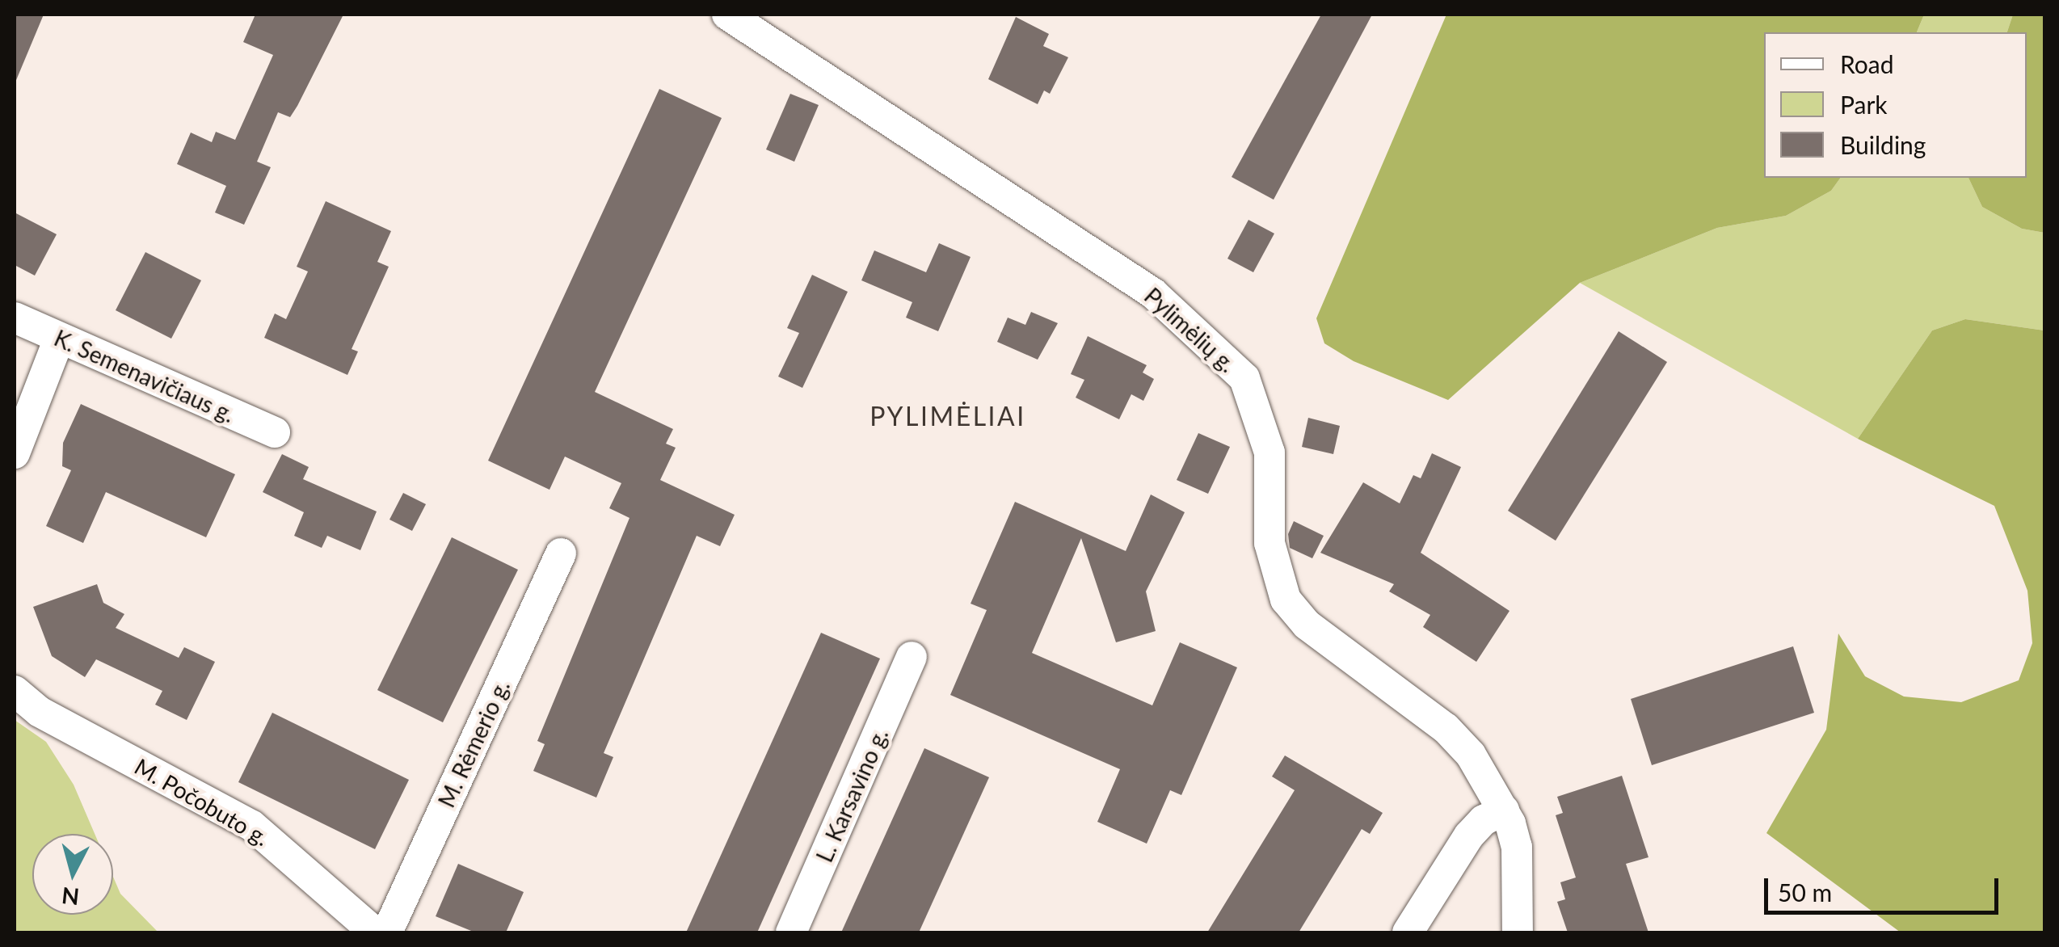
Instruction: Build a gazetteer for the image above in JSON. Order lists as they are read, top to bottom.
{
  "streets": {
    "street": [
      "Pylimėlių g.",
      "K. Semenavičiaus g.",
      "M. Rėmerio g.",
      "L. Karsavino g.",
      "M. Počobuto g."
    ]
  },
  "districts": ["PYLIMĖLIAI"],
  "legend": ["Road", "Park", "Building"],
  "scale_bar": "50 m",
  "north": "bottom"
}
